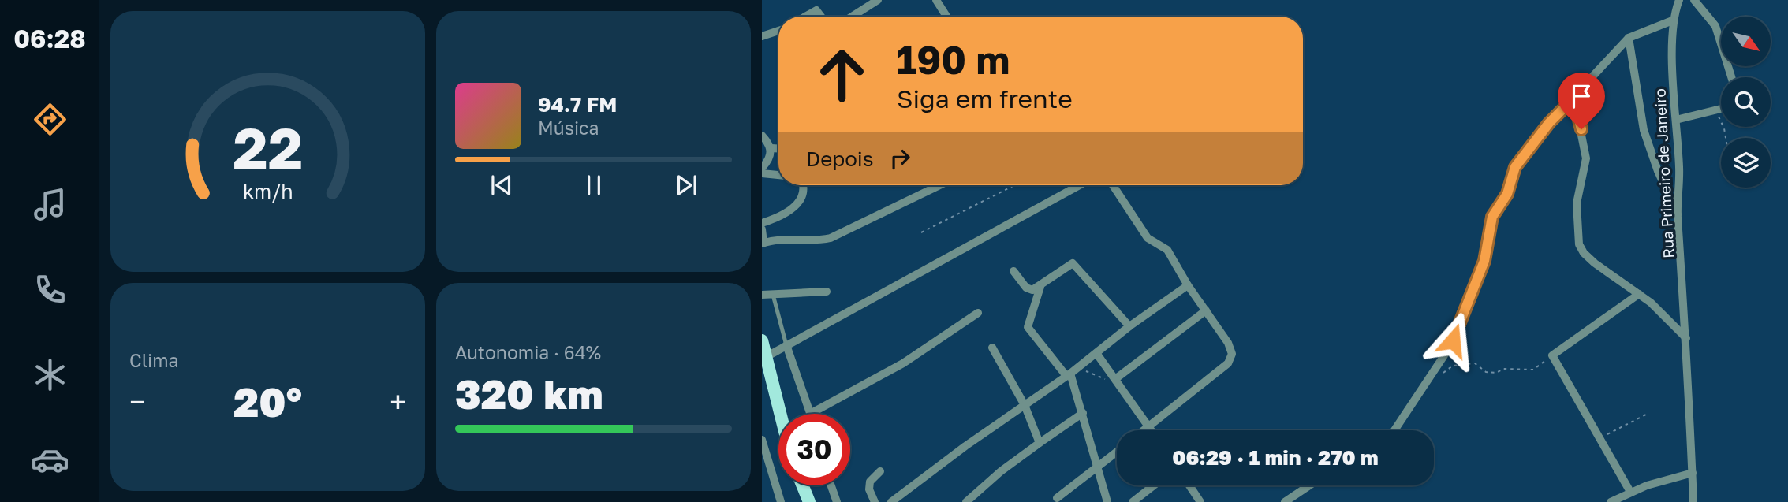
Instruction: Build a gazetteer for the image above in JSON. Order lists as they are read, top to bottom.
{
  "streets": {
    "street": ["Rua Primeiro de Janeiro"]
  },
  "north": "bottom right",
  "page": {
    "tabs": "06:28",
    "turn": ["190 m", "Siga em frente"],
    "song": ["94.7 FM", "Música"],
    "then": "Depois",
    "tile": [
      "Clima",
      ["Autonomia · 64%", "320 km"]
    ],
    "heat": ["−", "20°", "+"],
    "limit": "30",
    "trip": "06:29 · 1 min · 270 m",
    "gauge": ["22", "km/h"]
  }
}
